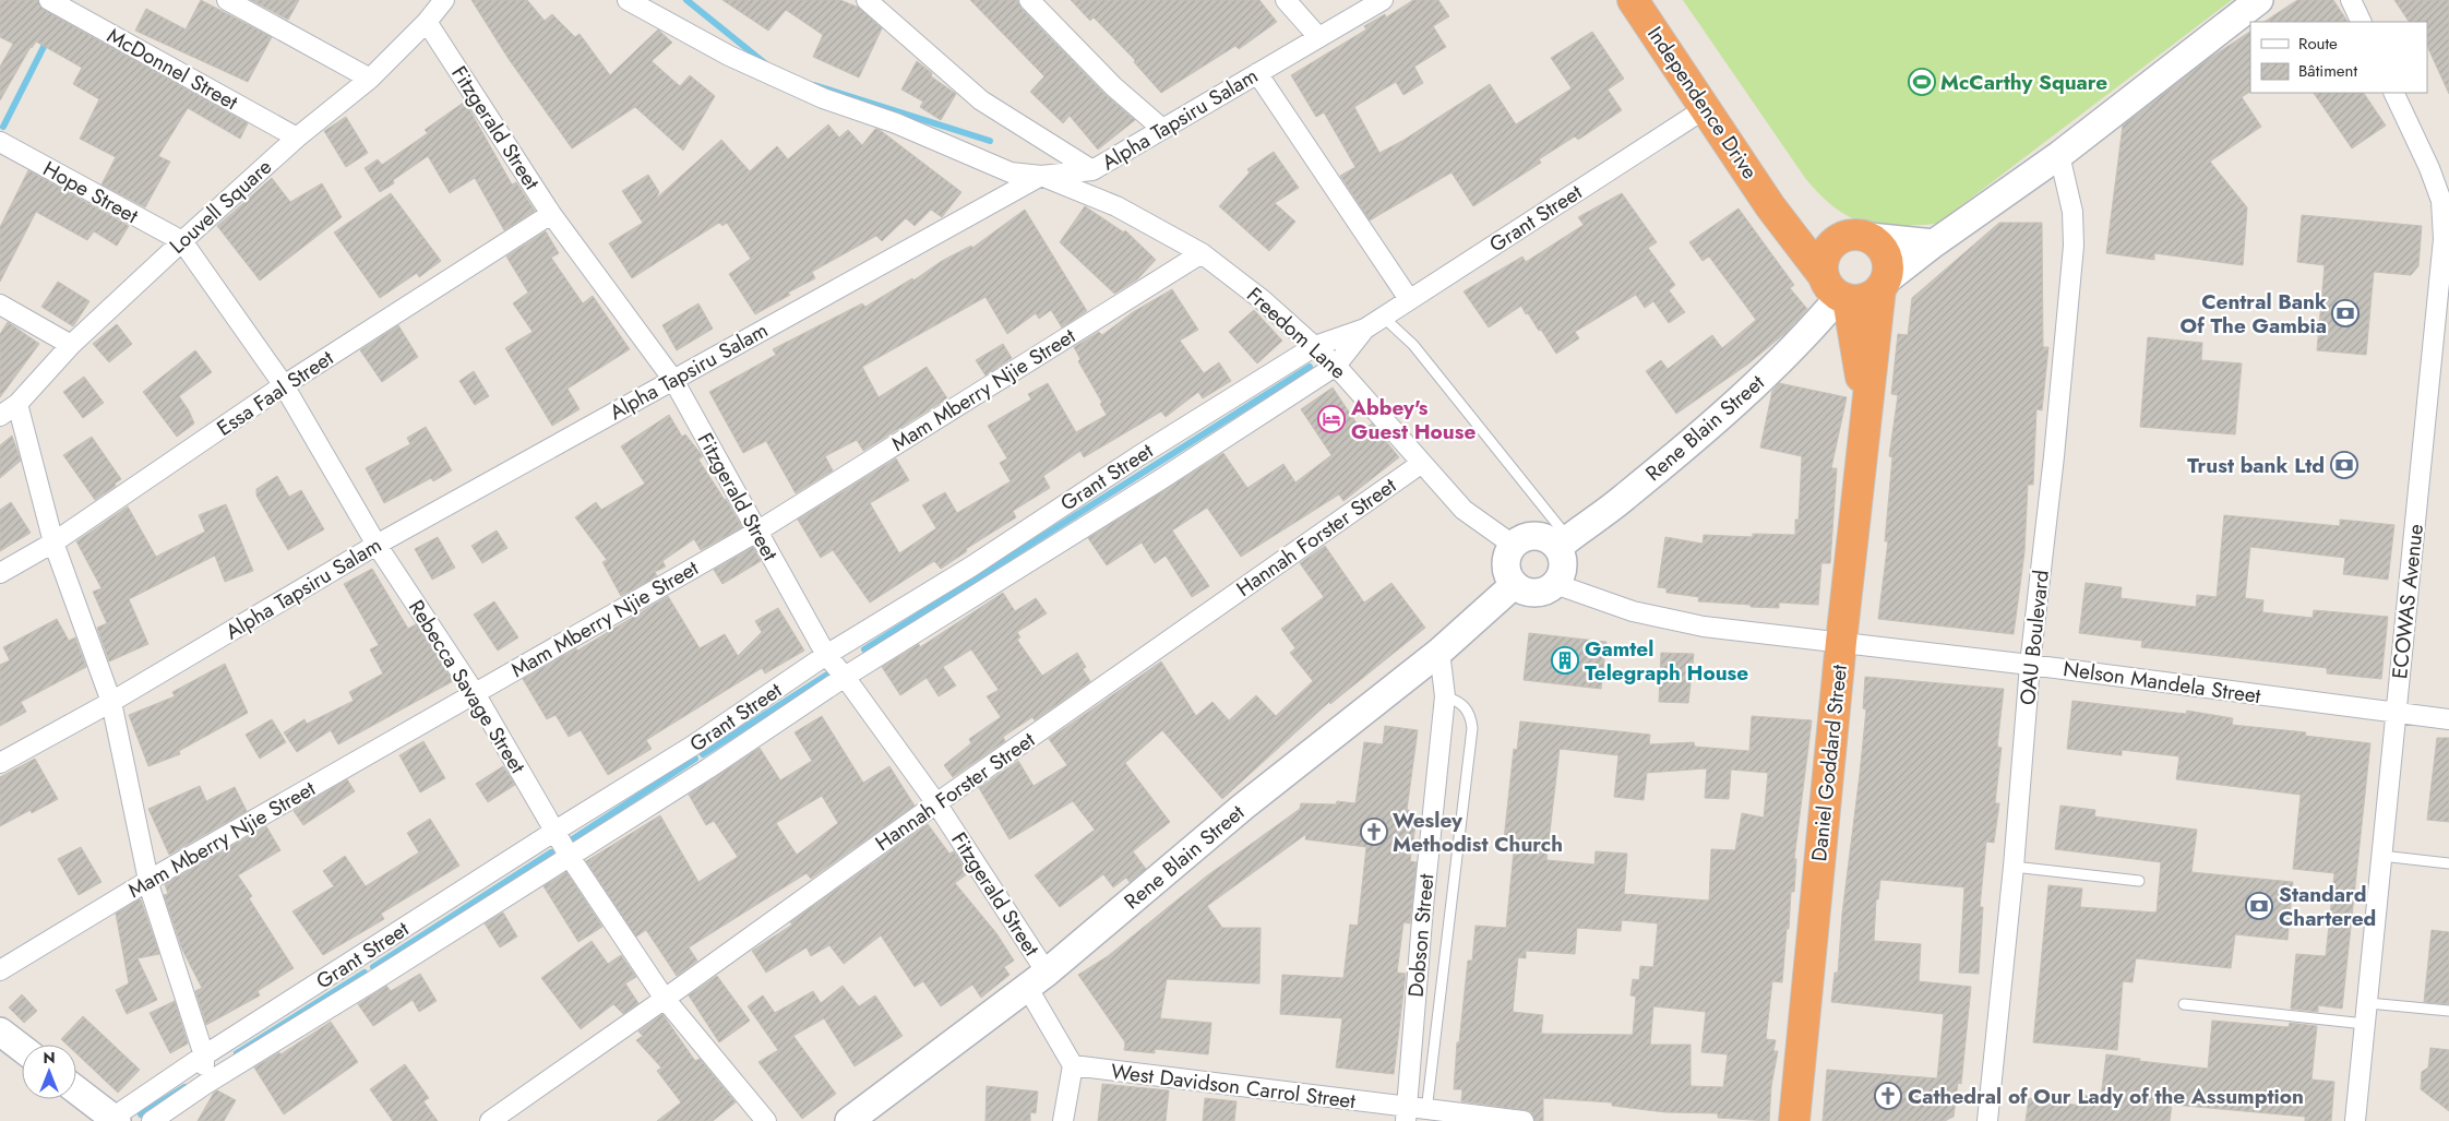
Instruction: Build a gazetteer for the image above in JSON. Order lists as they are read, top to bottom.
{
  "streets": {
    "highway": ["Independence Drive", "Daniel Goddard Street"],
    "street": [
      "McDonnel Street",
      "Alpha Tapsiru Salam",
      "Fitzgerald Street",
      "Hope Street",
      "Louvell Square",
      "Grant Street",
      "Freedom Lane",
      "Mam Mberry Njie Street",
      "Essa Faal Street",
      "Rene Blain Street",
      "Hannah Forster Street",
      "ECOWAS Avenue",
      "OAU Boulevard",
      "Nelson Mandela Street",
      "Rebecca Savage Street",
      "Dobson Street",
      "West Davidson Carrol Street"
    ]
  },
  "crossings": [
    ["McDonnel Street", "Louvell Square"],
    ["Independence Drive", "Grant Street"],
    ["Independence Drive", "Rene Blain Street"],
    ["Independence Drive", "Daniel Goddard Street"],
    ["Alpha Tapsiru Salam", "Fitzgerald Street"],
    ["Alpha Tapsiru Salam", "Freedom Lane"],
    ["Alpha Tapsiru Salam", "Rebecca Savage Street"],
    ["Fitzgerald Street", "Louvell Square"],
    ["Fitzgerald Street", "Grant Street"],
    ["Fitzgerald Street", "Mam Mberry Njie Street"],
    ["Fitzgerald Street", "Essa Faal Street"],
    ["Fitzgerald Street", "Rene Blain Street"],
    ["Fitzgerald Street", "Hannah Forster Street"],
    ["Fitzgerald Street", "West Davidson Carrol Street"],
    ["Hope Street", "Louvell Square"],
    ["Hope Street", "Rebecca Savage Street"],
    ["Louvell Square", "Rebecca Savage Street"],
    ["Grant Street", "Freedom Lane"],
    ["Grant Street", "Rebecca Savage Street"],
    ["Freedom Lane", "Mam Mberry Njie Street"],
    ["Freedom Lane", "Rene Blain Street"],
    ["Freedom Lane", "Hannah Forster Street"],
    ["Freedom Lane", "Nelson Mandela Street"],
    ["Mam Mberry Njie Street", "Rebecca Savage Street"],
    ["Essa Faal Street", "Rebecca Savage Street"],
    ["Rene Blain Street", "Nelson Mandela Street"],
    ["Rene Blain Street", "Daniel Goddard Street"],
    ["Rene Blain Street", "Dobson Street"],
    ["Hannah Forster Street", "Rebecca Savage Street"],
    ["ECOWAS Avenue", "Nelson Mandela Street"],
    ["OAU Boulevard", "Nelson Mandela Street"],
    ["Nelson Mandela Street", "Daniel Goddard Street"],
    ["Dobson Street", "West Davidson Carrol Street"]
  ],
  "places": {
    "sports": ["McCarthy Square"],
    "bank": ["Central Bank Of The Gambia", "Trust bank Ltd", "Standard Chartered"],
    "hotel": ["Abbey's Guest House"],
    "building": ["Gamtel Telegraph House"],
    "church": ["Wesley Methodist Church", "Cathedral of Our Lady of the Assumption"]
  },
  "legend": ["Route", "Bâtiment"],
  "north": "top"
}
